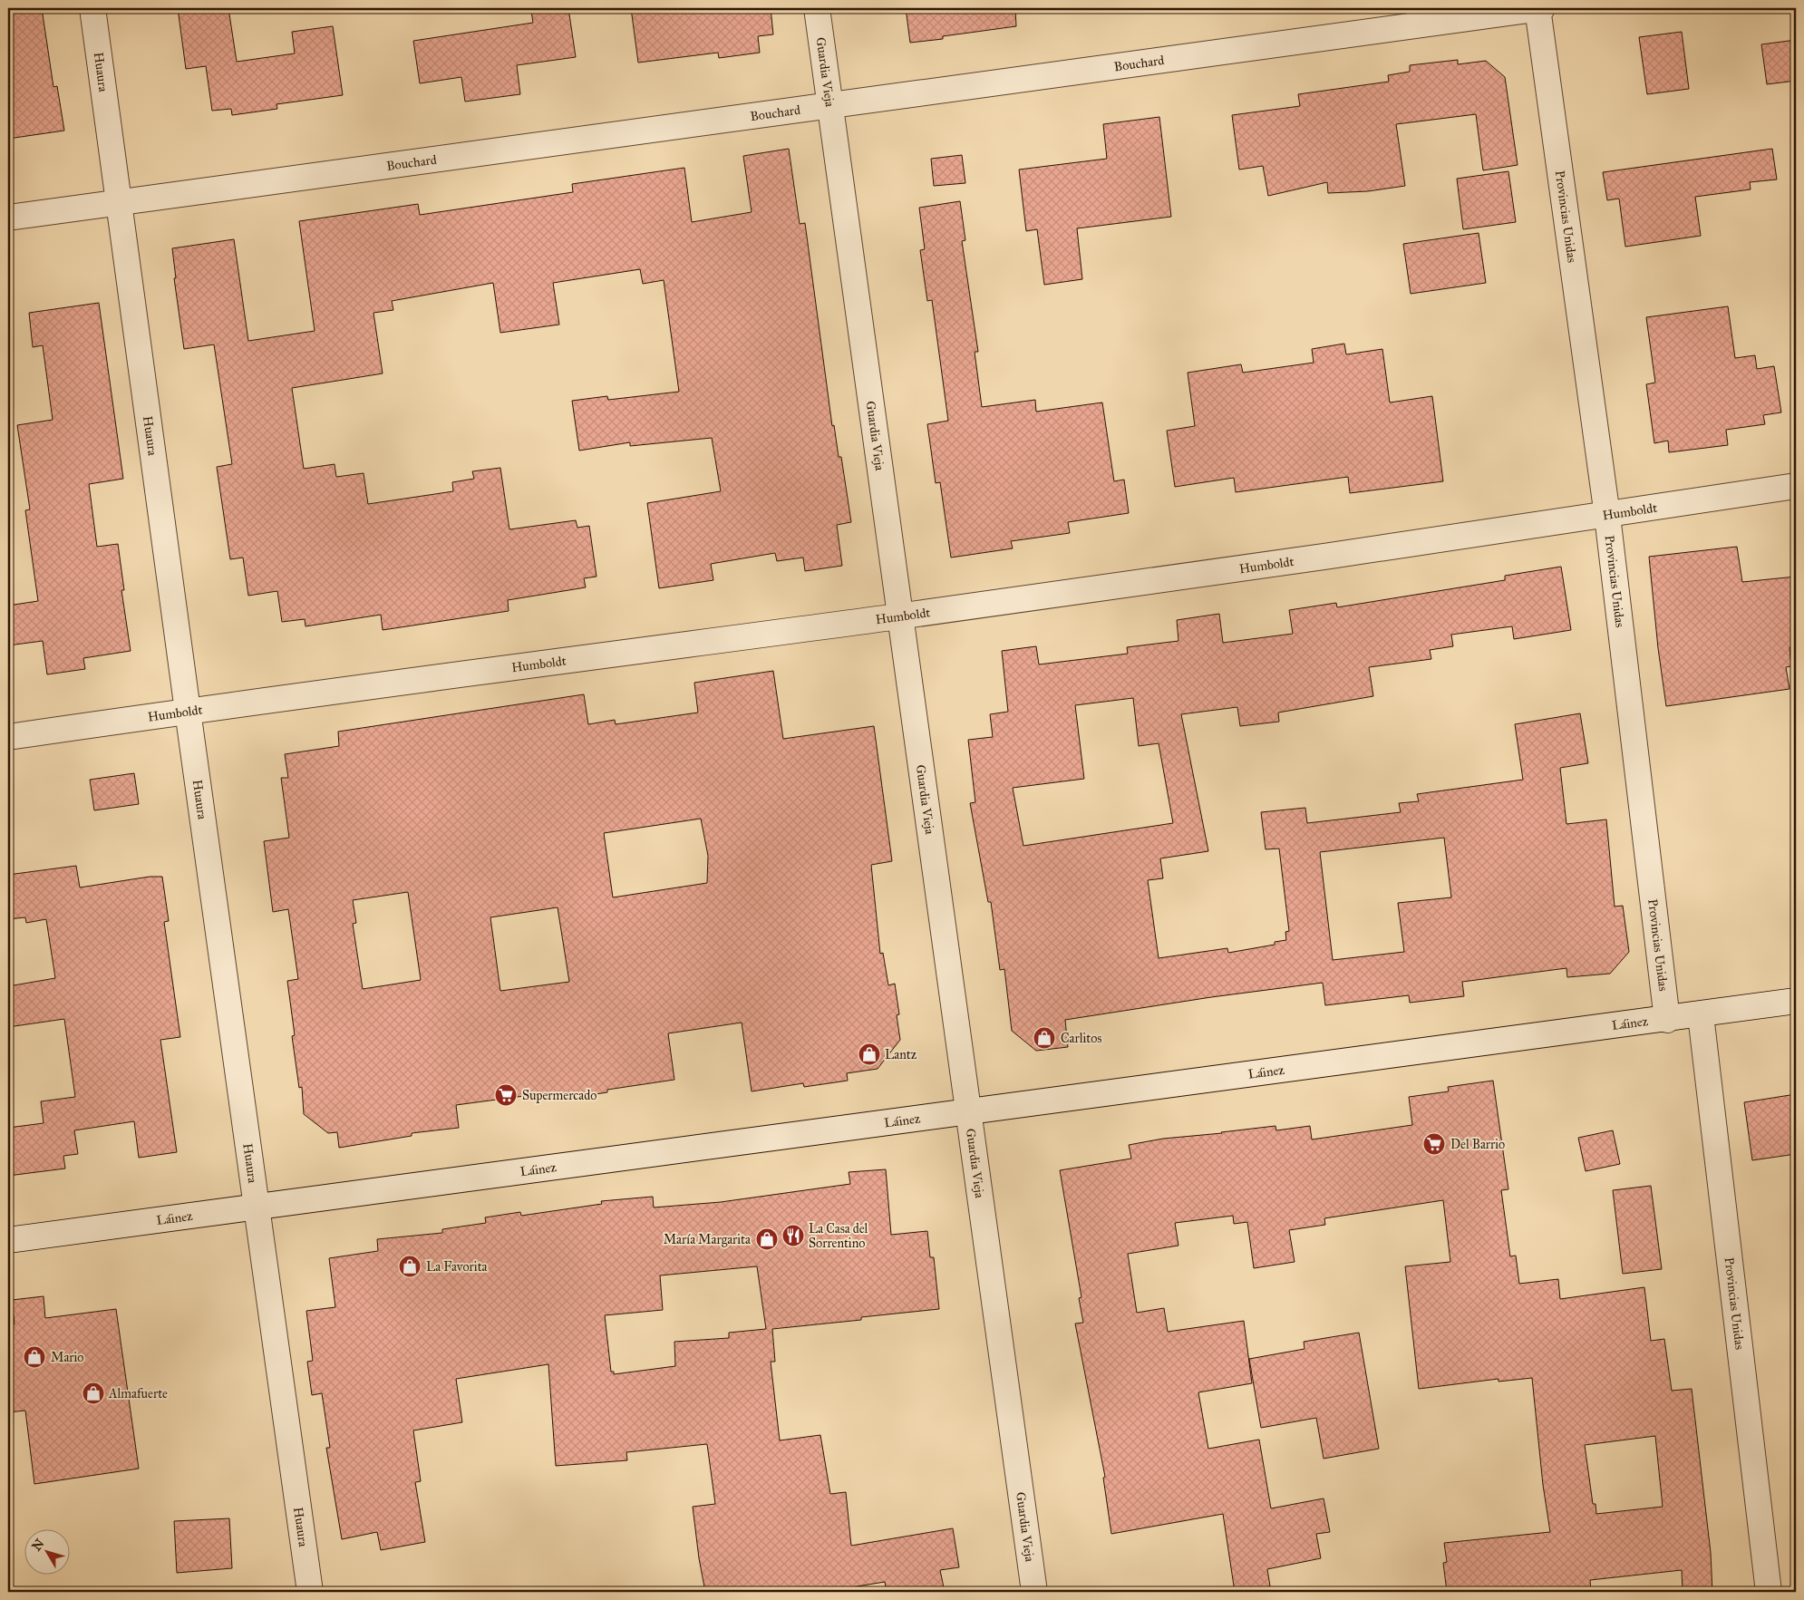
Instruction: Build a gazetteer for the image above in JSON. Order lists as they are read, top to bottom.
{
  "streets": {
    "street": [
      "Bouchard",
      "Huaura",
      "Guardia Vieja",
      "Provincias Unidas",
      "Humboldt",
      "Láinez"
    ]
  },
  "crossings": [
    ["Bouchard", "Huaura"],
    ["Bouchard", "Guardia Vieja"],
    ["Bouchard", "Provincias Unidas"],
    ["Huaura", "Humboldt"],
    ["Huaura", "Láinez"],
    ["Guardia Vieja", "Humboldt"],
    ["Guardia Vieja", "Láinez"],
    ["Provincias Unidas", "Humboldt"],
    ["Provincias Unidas", "Láinez"]
  ],
  "places": {
    "shop": [
      "Carlitos",
      "Lantz",
      "María Margarita",
      "La Favorita",
      "Mario",
      "Almafuerte"
    ],
    "supermarket": ["Supermercado", "Del Barrio"],
    "restaurant": ["La Casa del Sorrentino"]
  },
  "north": "top left"
}
